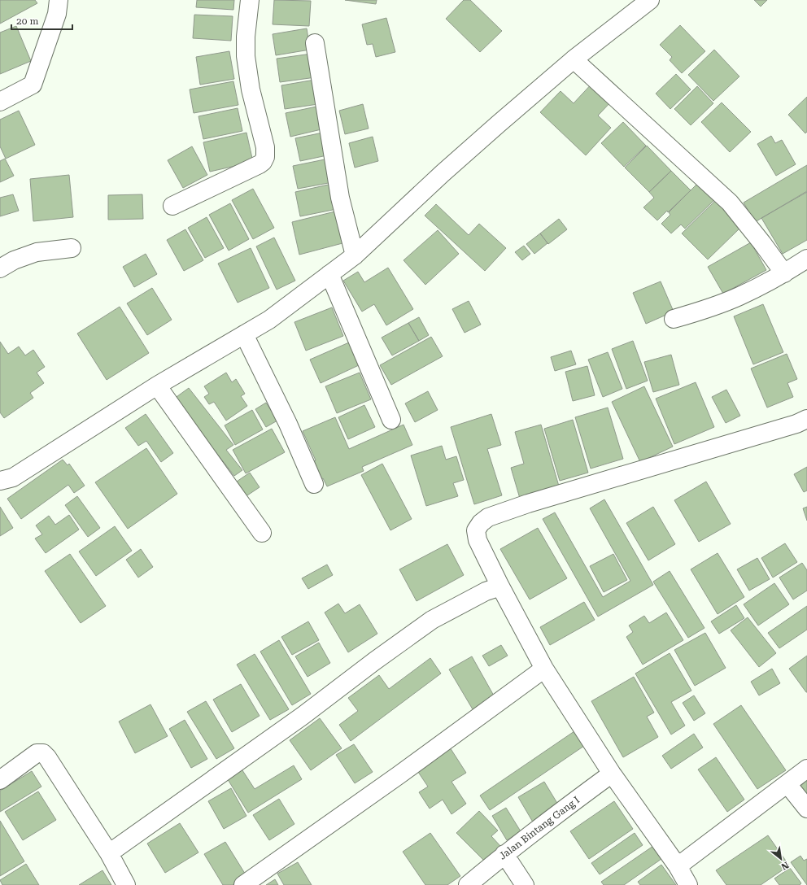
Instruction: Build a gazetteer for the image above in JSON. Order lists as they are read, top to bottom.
{
  "streets": {
    "street": ["Jalan Bintang Gang I"]
  },
  "scale_bar": "20 m",
  "north": "bottom right"
}
